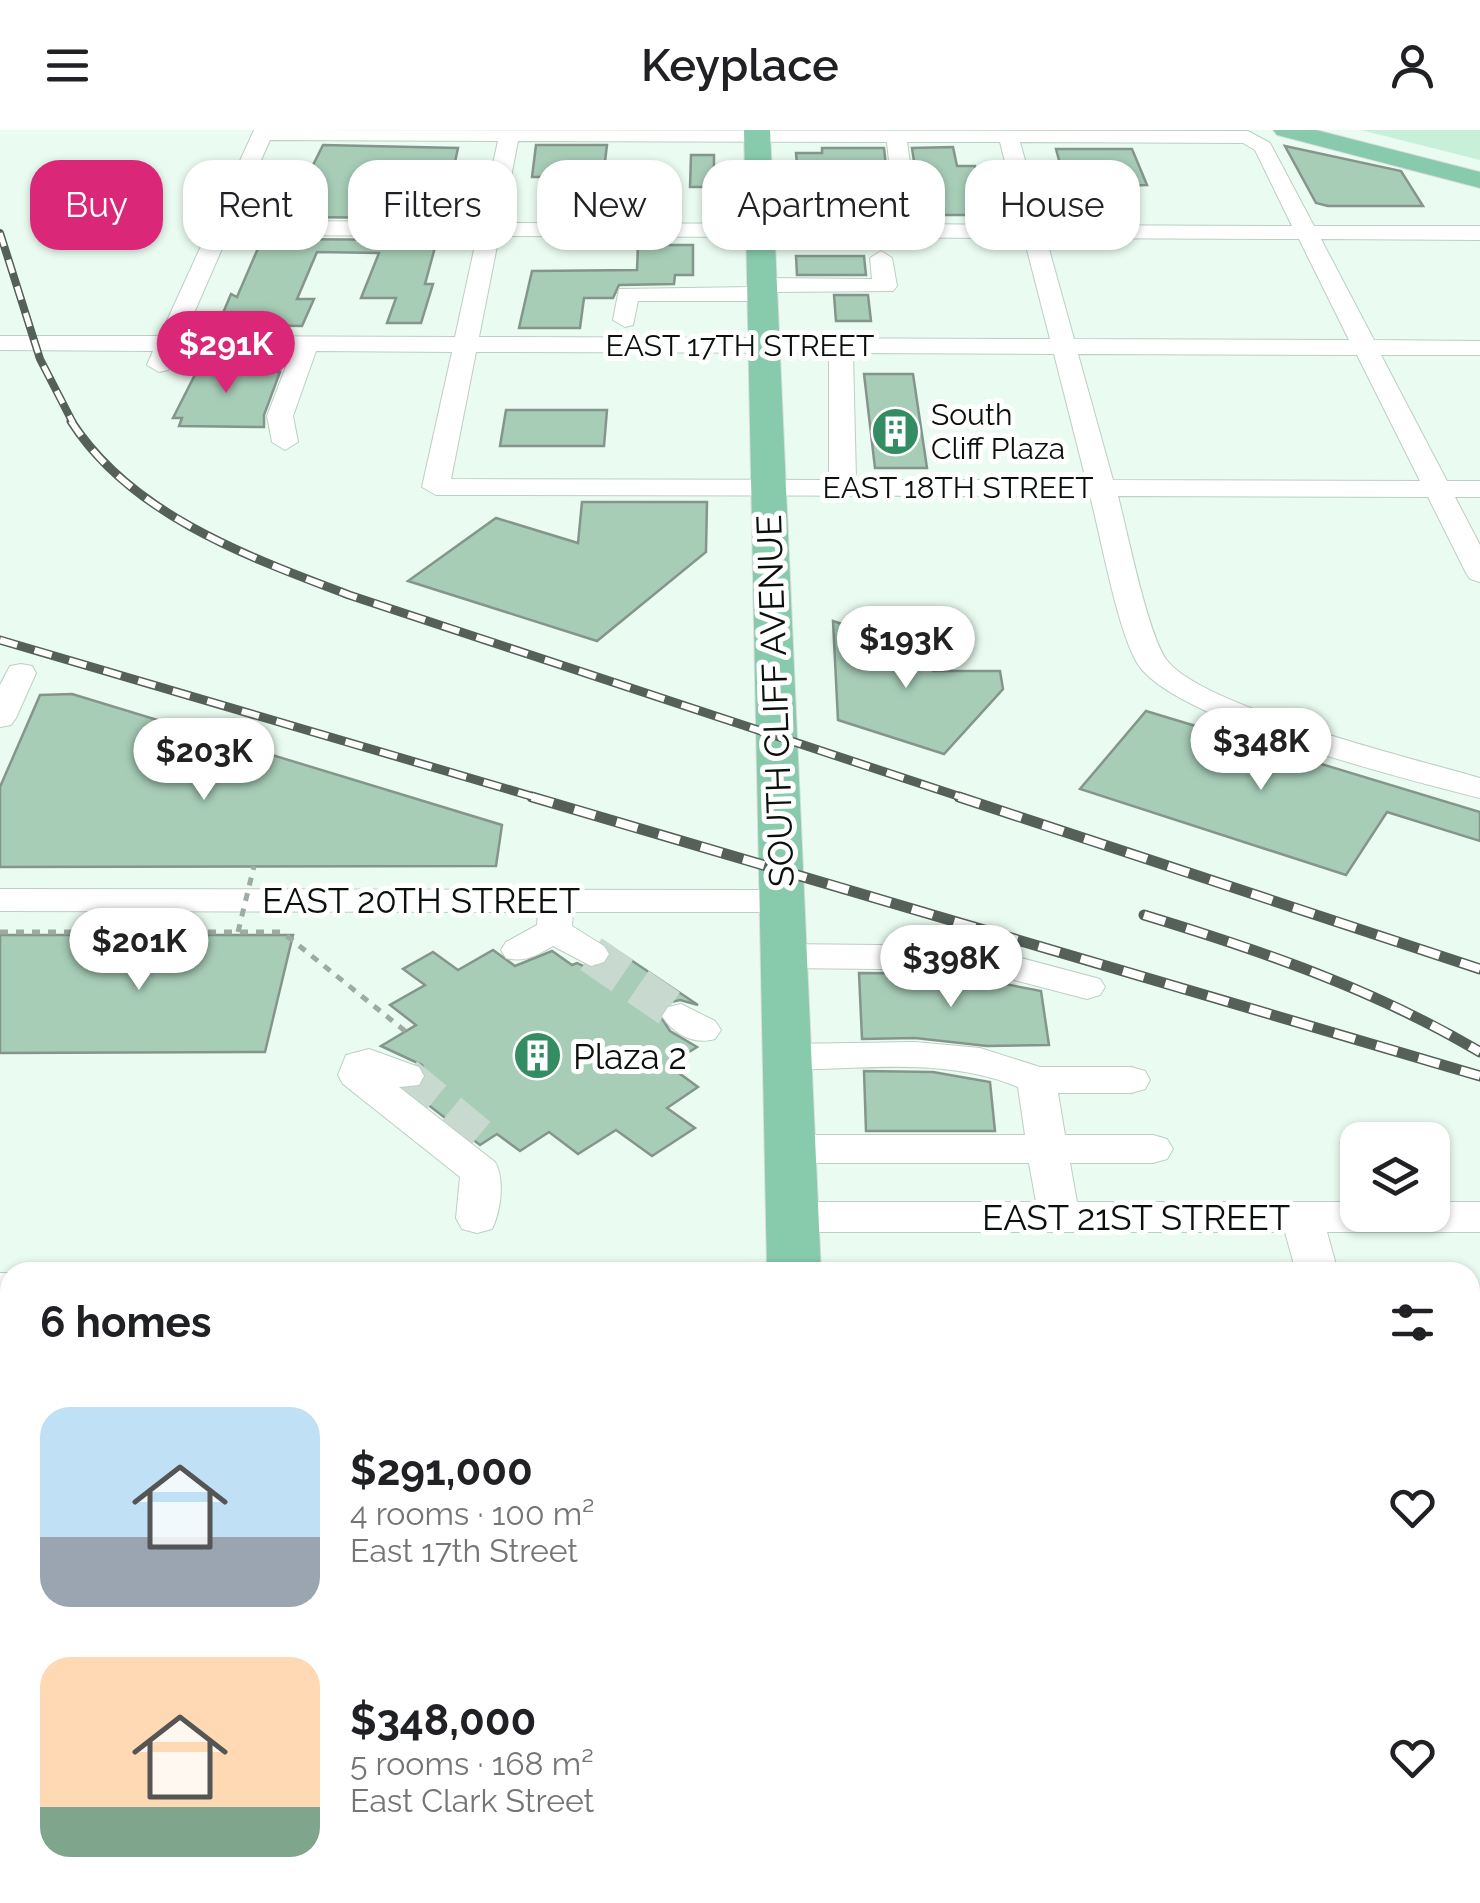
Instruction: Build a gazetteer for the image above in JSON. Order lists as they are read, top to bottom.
{
  "streets": {
    "main road": ["SOUTH CLIFF AVENUE"],
    "street": [
      "EAST 17TH STREET",
      "EAST 18TH STREET",
      "EAST 20TH STREET",
      "EAST 21ST STREET"
    ]
  },
  "crossings": [
    ["EAST 17TH STREET", "EAST 18TH STREET"],
    ["EAST 17TH STREET", "SOUTH CLIFF AVENUE"],
    ["EAST 18TH STREET", "SOUTH CLIFF AVENUE"],
    ["SOUTH CLIFF AVENUE", "EAST 20TH STREET"],
    ["SOUTH CLIFF AVENUE", "EAST 21ST STREET"]
  ],
  "places": {
    "building": ["South Cliff Plaza", "Plaza 2"]
  },
  "page": {
    "header": "Keyplace",
    "chip": [
      "Buy",
      "Rent",
      "Filters",
      "New",
      "Apartment",
      "House"
    ],
    "price": [
      "$291K",
      "$193K",
      "$348K",
      "$203K",
      "$201K",
      "$398K"
    ],
    "heading": "6 homes",
    "list": [
      {
        "name": "$291,000",
        "note": "4 rooms · 100 m² · East 17th Street"
      },
      {
        "name": "$348,000",
        "note": "5 rooms · 168 m² · East Clark Street"
      }
    ]
  }
}
